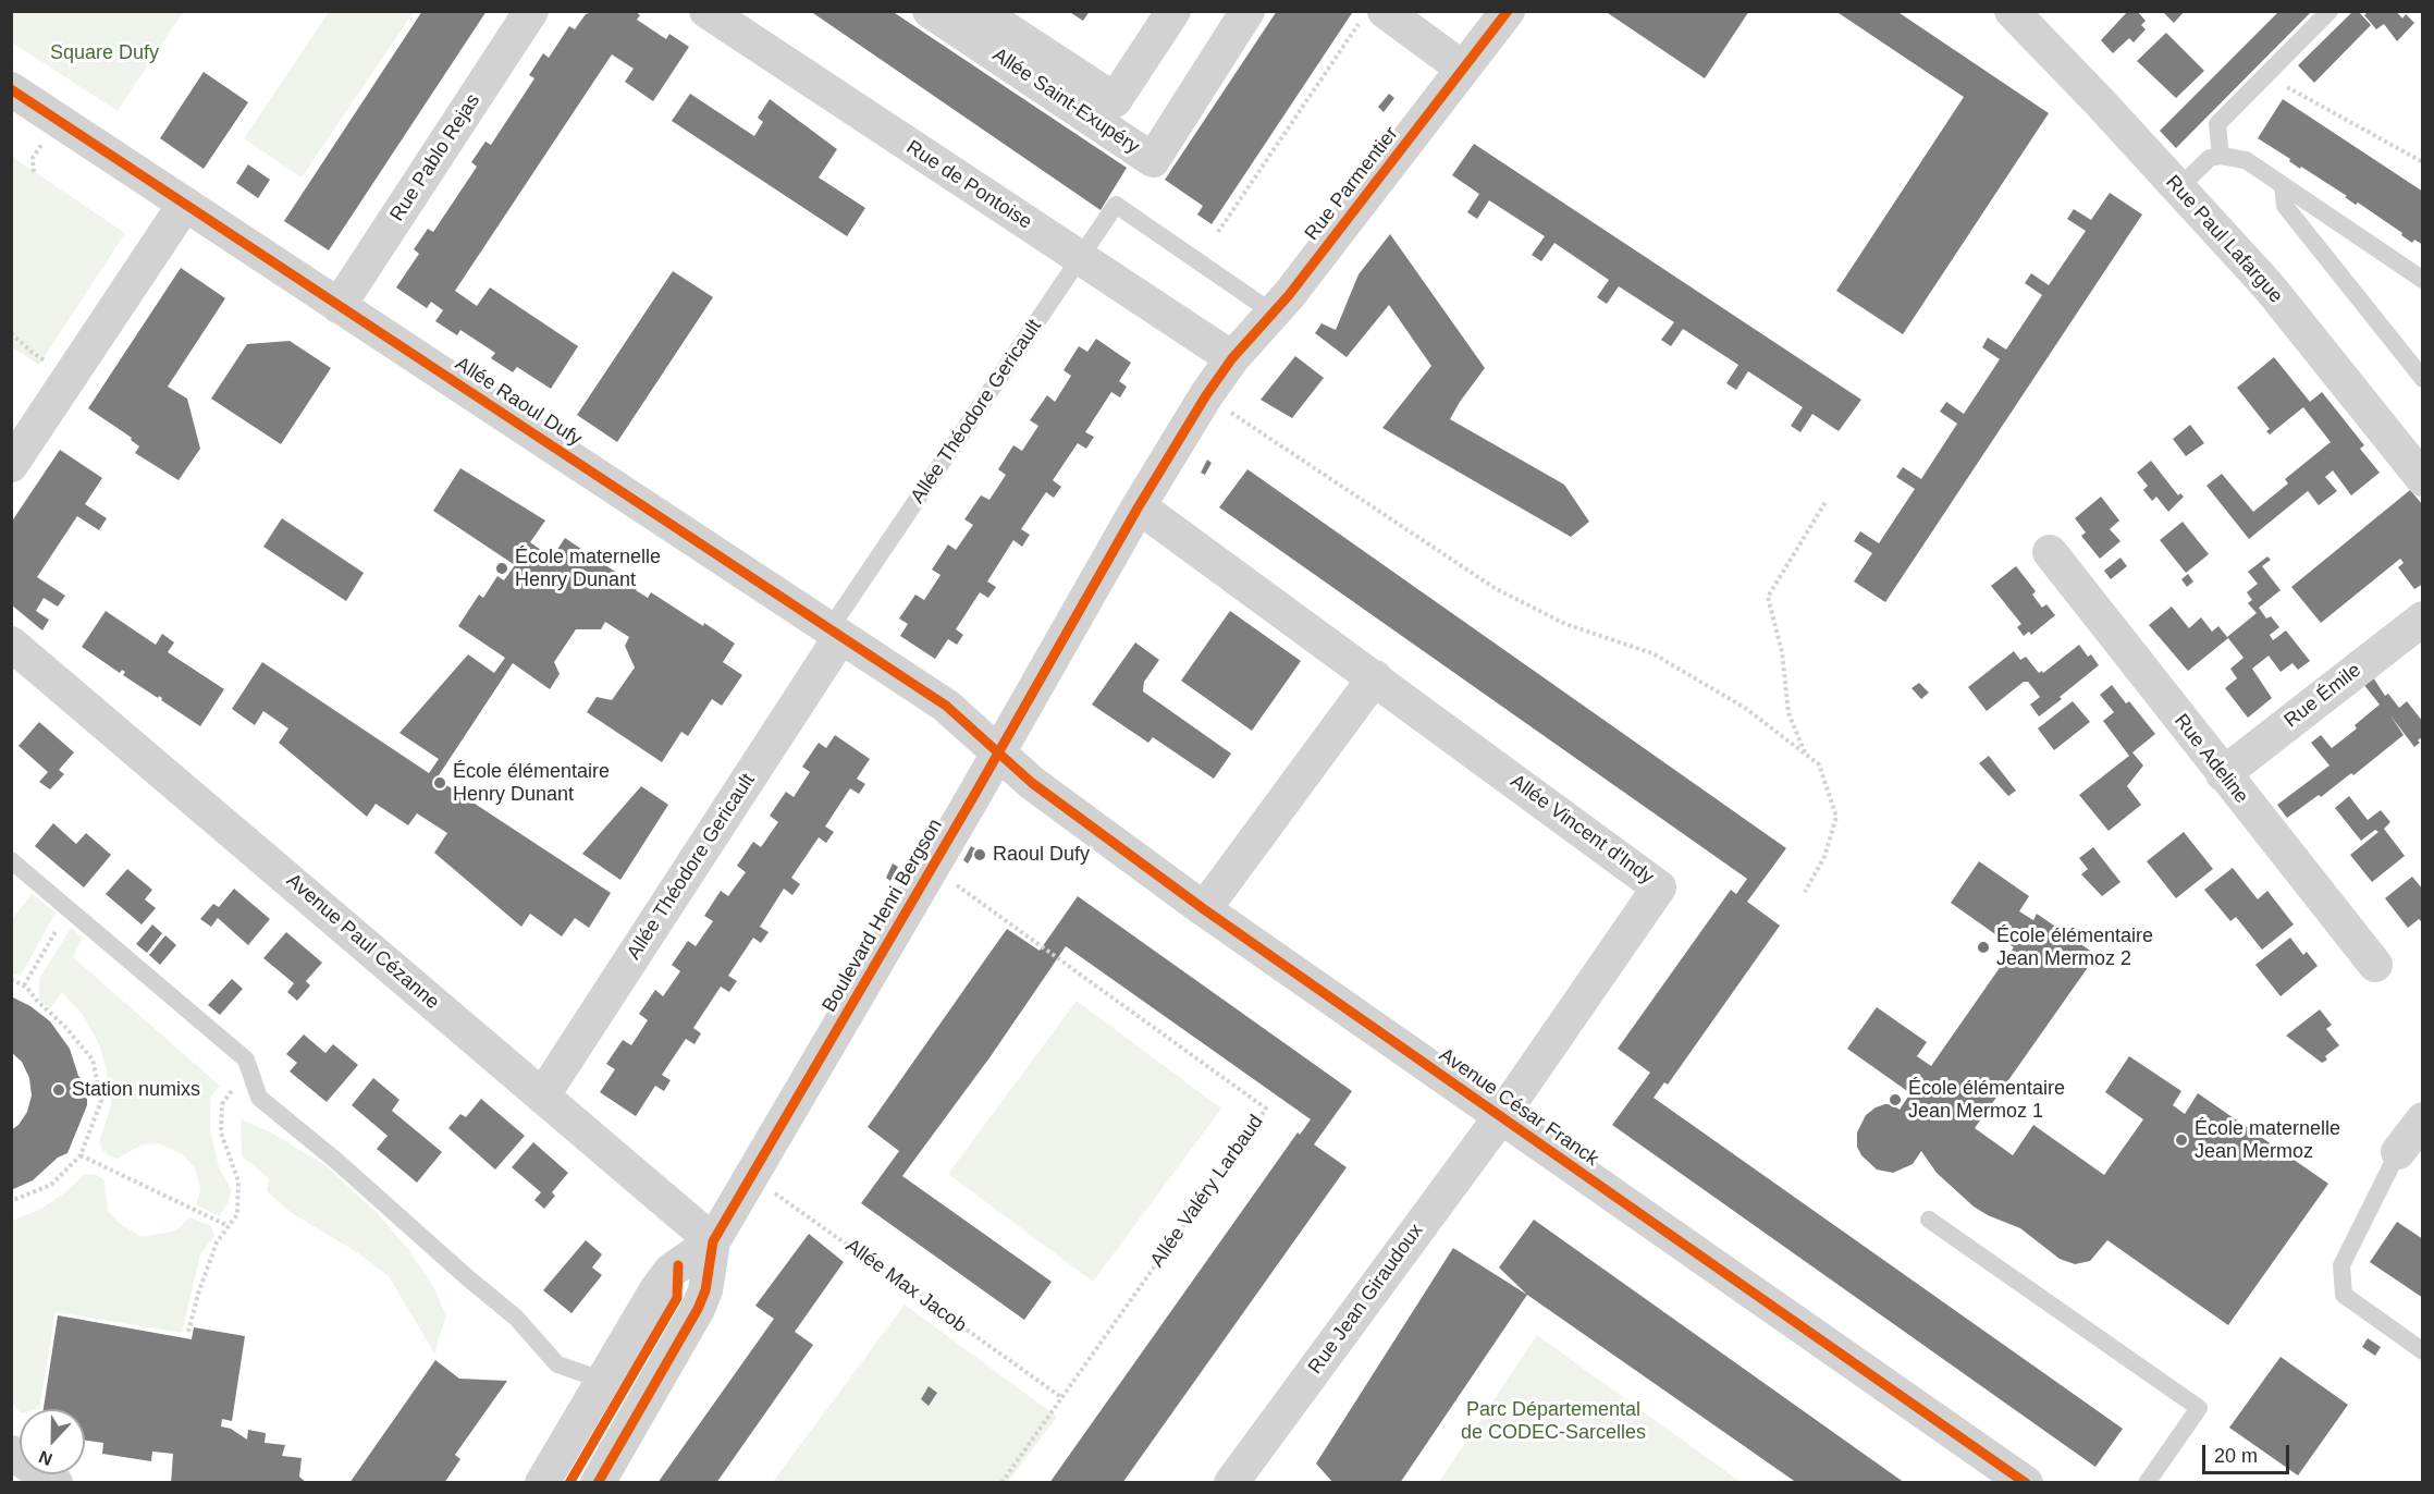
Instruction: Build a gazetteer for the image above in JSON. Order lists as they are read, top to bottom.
{
  "streets": {
    "street": [
      "Allée Saint-Exupéry",
      "Rue Pablo Rejas",
      "Rue Parmentier",
      "Rue de Pontoise",
      "Rue Paul Lafargue",
      "Allée Raoul Dufy",
      "Allée Théodore Gericault",
      "Rue Émile",
      "Rue Adeline",
      "Allée Vincent d'Indy",
      "Boulevard Henri Bergson",
      "Avenue Paul Cézanne",
      "Avenue César Franck",
      "Rue Jean Giraudoux"
    ],
    "path": ["Allée Valéry Larbaud", "Allée Max Jacob"]
  },
  "crossings": [
    ["Rue Pablo Rejas", "Allée Raoul Dufy"],
    ["Rue Parmentier", "Rue de Pontoise"],
    ["Rue Parmentier", "Allée Théodore Gericault"],
    ["Rue Parmentier", "Boulevard Henri Bergson"],
    ["Rue de Pontoise", "Allée Théodore Gericault"],
    ["Rue de Pontoise", "Boulevard Henri Bergson"],
    ["Allée Raoul Dufy", "Allée Théodore Gericault"],
    ["Allée Raoul Dufy", "Boulevard Henri Bergson"],
    ["Allée Raoul Dufy", "Avenue César Franck"],
    ["Allée Théodore Gericault", "Avenue Paul Cézanne"],
    ["Rue Émile", "Rue Adeline"],
    ["Allée Vincent d'Indy", "Boulevard Henri Bergson"],
    ["Allée Vincent d'Indy", "Avenue César Franck"],
    ["Allée Vincent d'Indy", "Rue Jean Giraudoux"],
    ["Boulevard Henri Bergson", "Avenue Paul Cézanne"],
    ["Boulevard Henri Bergson", "Avenue César Franck"],
    ["Boulevard Henri Bergson", "Allée Valéry Larbaud"],
    ["Boulevard Henri Bergson", "Allée Max Jacob"],
    ["Avenue César Franck", "Rue Jean Giraudoux"],
    ["Allée Valéry Larbaud", "Allée Max Jacob"]
  ],
  "parks": ["Square Dufy", "Parc Départemental de CODEC-Sarcelles"],
  "places": [
    "École maternelle Henry Dunant",
    "École élémentaire Henry Dunant",
    "Raoul Dufy",
    "École élémentaire Jean Mermoz 2",
    "Station numixs",
    "École élémentaire Jean Mermoz 1",
    "École maternelle Jean Mermoz"
  ],
  "scale_bar": "20 m",
  "north": "bottom"
}
